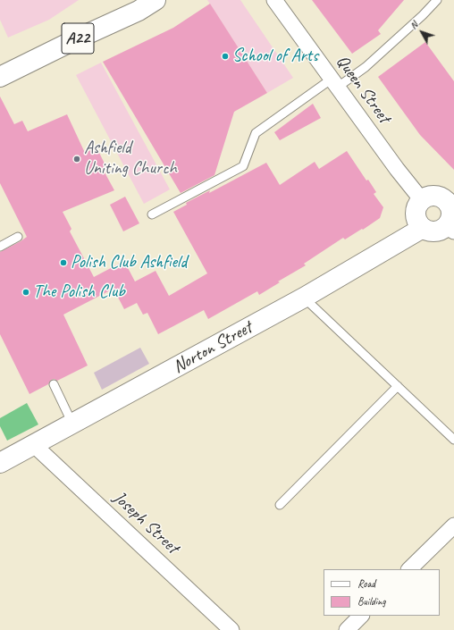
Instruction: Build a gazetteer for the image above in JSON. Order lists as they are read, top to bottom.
{
  "streets": {
    "main road": ["A22", "Norton Street"],
    "street": ["Queen Street", "Joseph Street"]
  },
  "crossings": [
    ["Queen Street", "Norton Street"],
    ["Norton Street", "Joseph Street"]
  ],
  "places": [
    "School of Arts",
    "Ashfield Uniting Church",
    "Polish Club Ashfield",
    "The Polish Club"
  ],
  "legend": ["Road", "Building"],
  "north": "top left"
}
